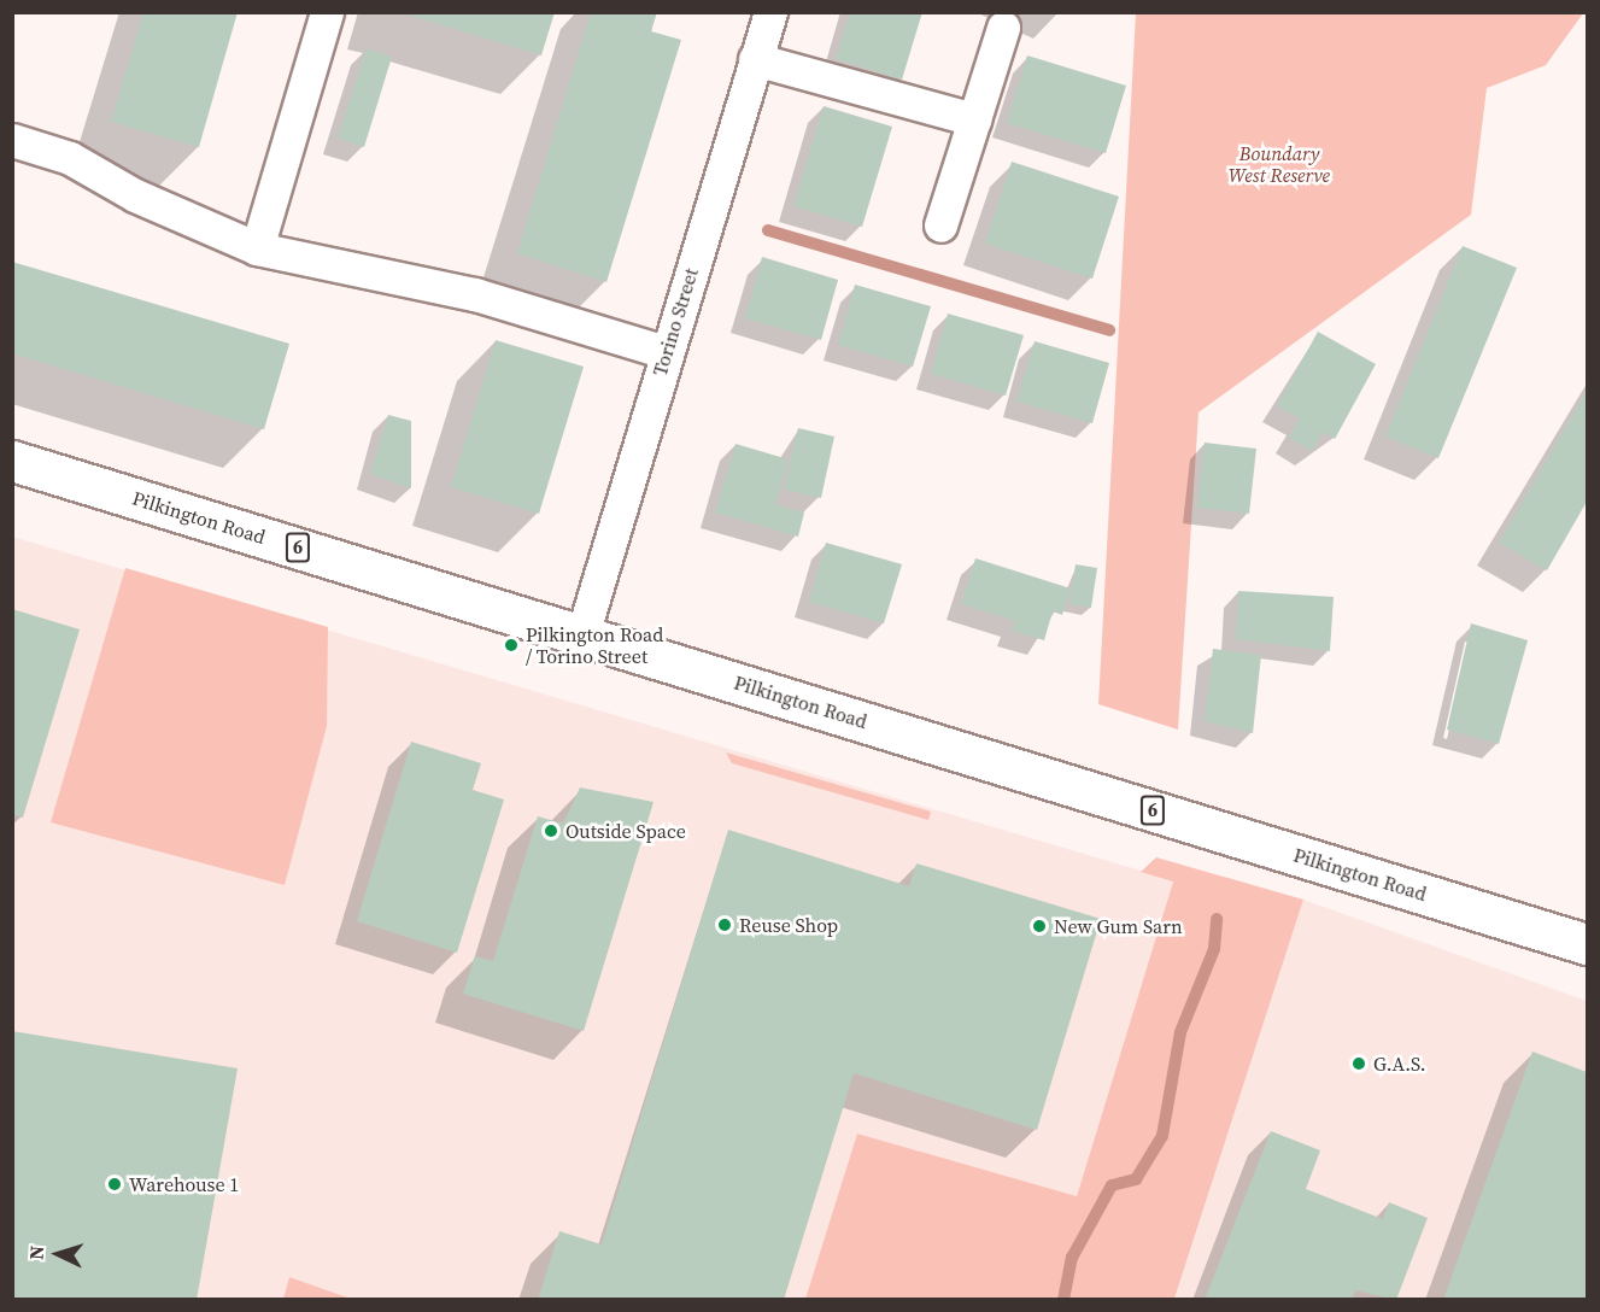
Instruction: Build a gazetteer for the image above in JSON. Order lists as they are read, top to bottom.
{
  "streets": {
    "main road": ["Pilkington Road", "6"],
    "street": ["Torino Street"]
  },
  "crossings": [
    ["Torino Street", "Pilkington Road"]
  ],
  "parks": ["Boundary West Reserve"],
  "places": [
    "Pilkington Road / Torino Street",
    "Outside Space",
    "Reuse Shop",
    "New Gum Sarn",
    "G.A.S.",
    "Warehouse 1"
  ],
  "north": "left"
}
